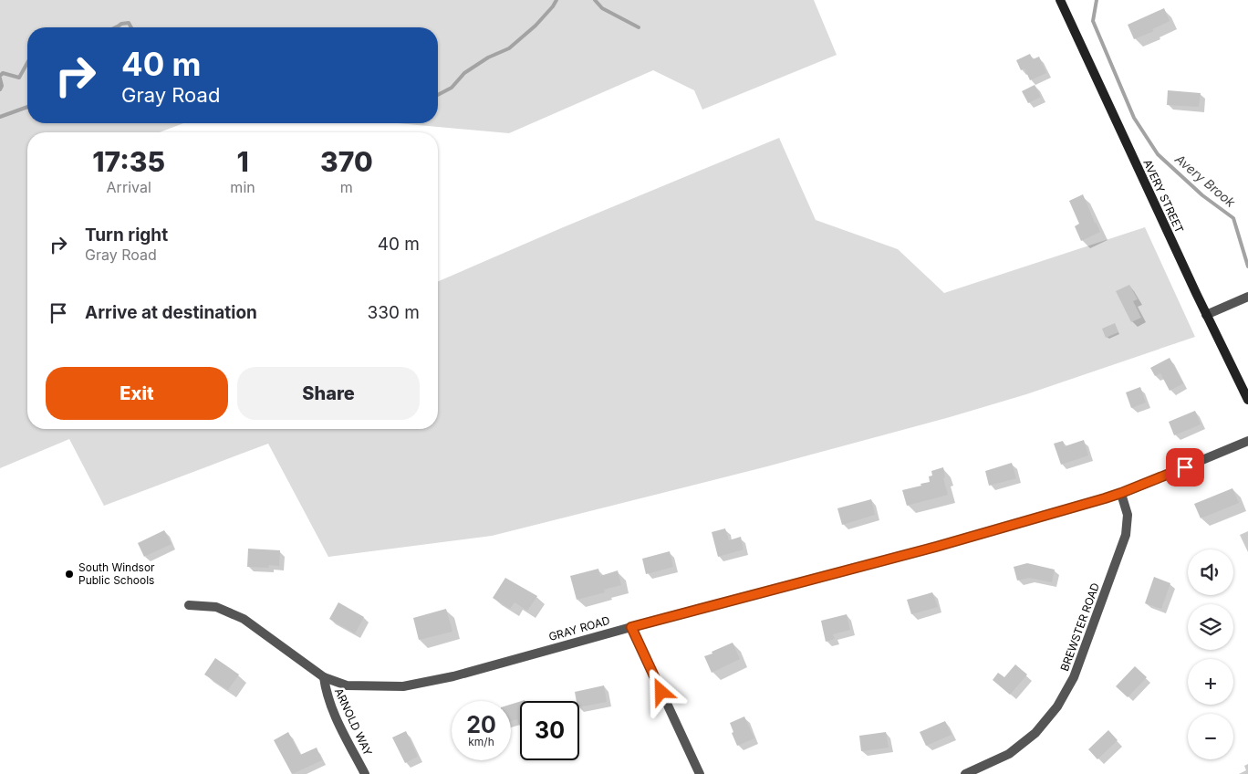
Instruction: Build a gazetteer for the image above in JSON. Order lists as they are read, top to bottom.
{
  "streets": {
    "main road": ["AVERY STREET"],
    "street": ["BREWSTER ROAD", "GRAY ROAD", "ARNOLD WAY"]
  },
  "crossings": [
    ["BREWSTER ROAD", "GRAY ROAD"],
    ["GRAY ROAD", "ARNOLD WAY"]
  ],
  "water": ["Avery Brook"],
  "places": ["South Windsor Public Schools"],
  "page": {
    "turn": ["40 m", "Gray Road"],
    "eta": [
      "17:35",
      "Arrival",
      "1",
      "min",
      "370",
      "m"
    ],
    "list": [
      {
        "name": "Turn right",
        "note": "Gray Road",
        "value": "40 m"
      },
      {
        "name": "Arrive at destination",
        "value": "330 m"
      }
    ],
    "buttons": ["Exit", "Share"],
    "map_buttons": ["+", "−"],
    "speed": "20 km/h",
    "limit": "30"
  }
}
